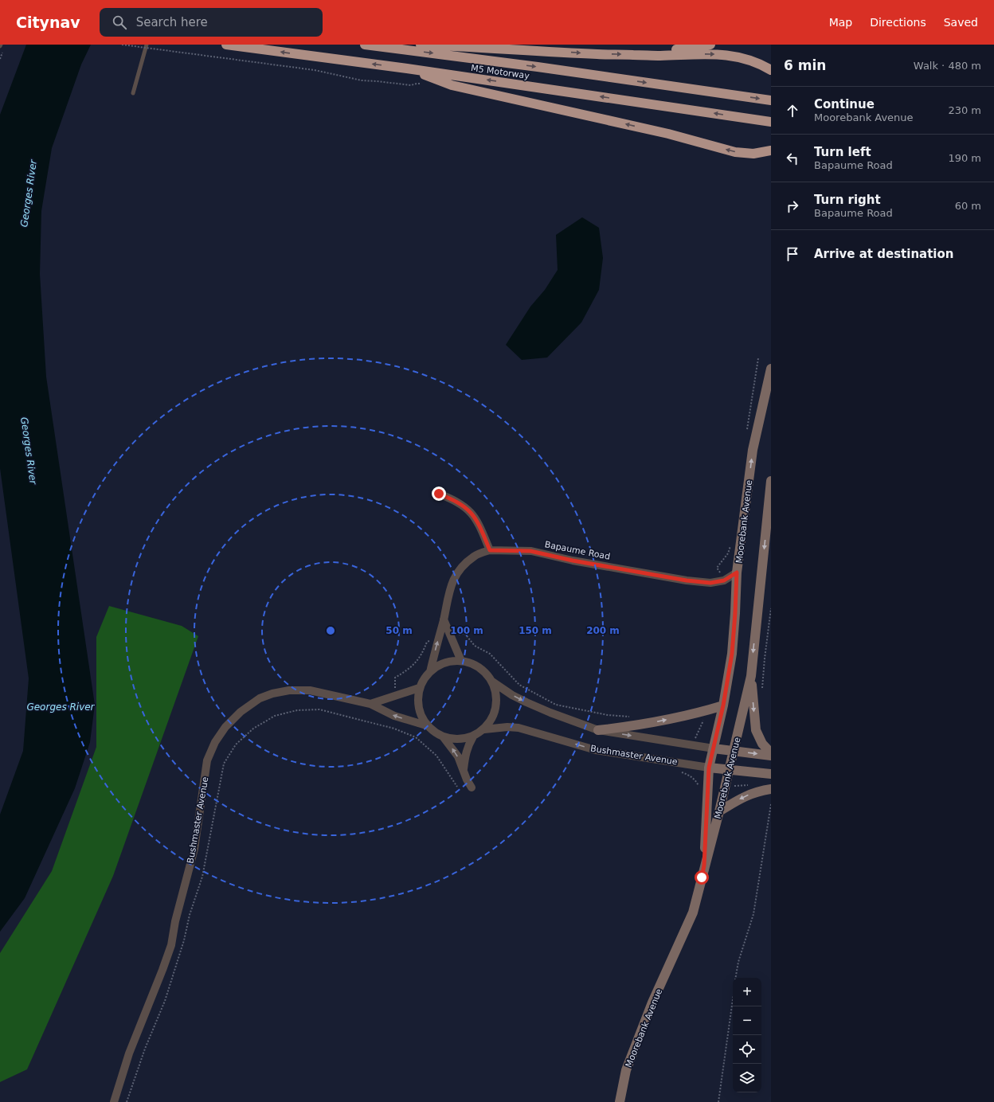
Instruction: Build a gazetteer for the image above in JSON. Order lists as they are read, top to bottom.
{
  "streets": {
    "highway": ["M5 Motorway"],
    "main road": ["Moorebank Avenue", "Bushmaster Avenue"],
    "street": ["Bapaume Road"]
  },
  "crossings": [
    ["Moorebank Avenue", "Bapaume Road"],
    ["Moorebank Avenue", "Bushmaster Avenue"]
  ],
  "water": ["Georges River"],
  "page": {
    "header": "Citynav",
    "search": "Search here",
    "nav": ["Map", "Directions", "Saved"],
    "heading": ["6 min", "Walk · 480 m"],
    "list": [
      ["Continue", "Moorebank Avenue", "230 m"],
      ["Turn left", "Bapaume Road", "190 m"],
      ["Turn right", "Bapaume Road", "60 m"],
      "Arrive at destination"
    ],
    "map_buttons": ["+", "−"]
  },
  "rings": [
    "50 m",
    "100 m",
    "150 m",
    "200 m"
  ]
}
